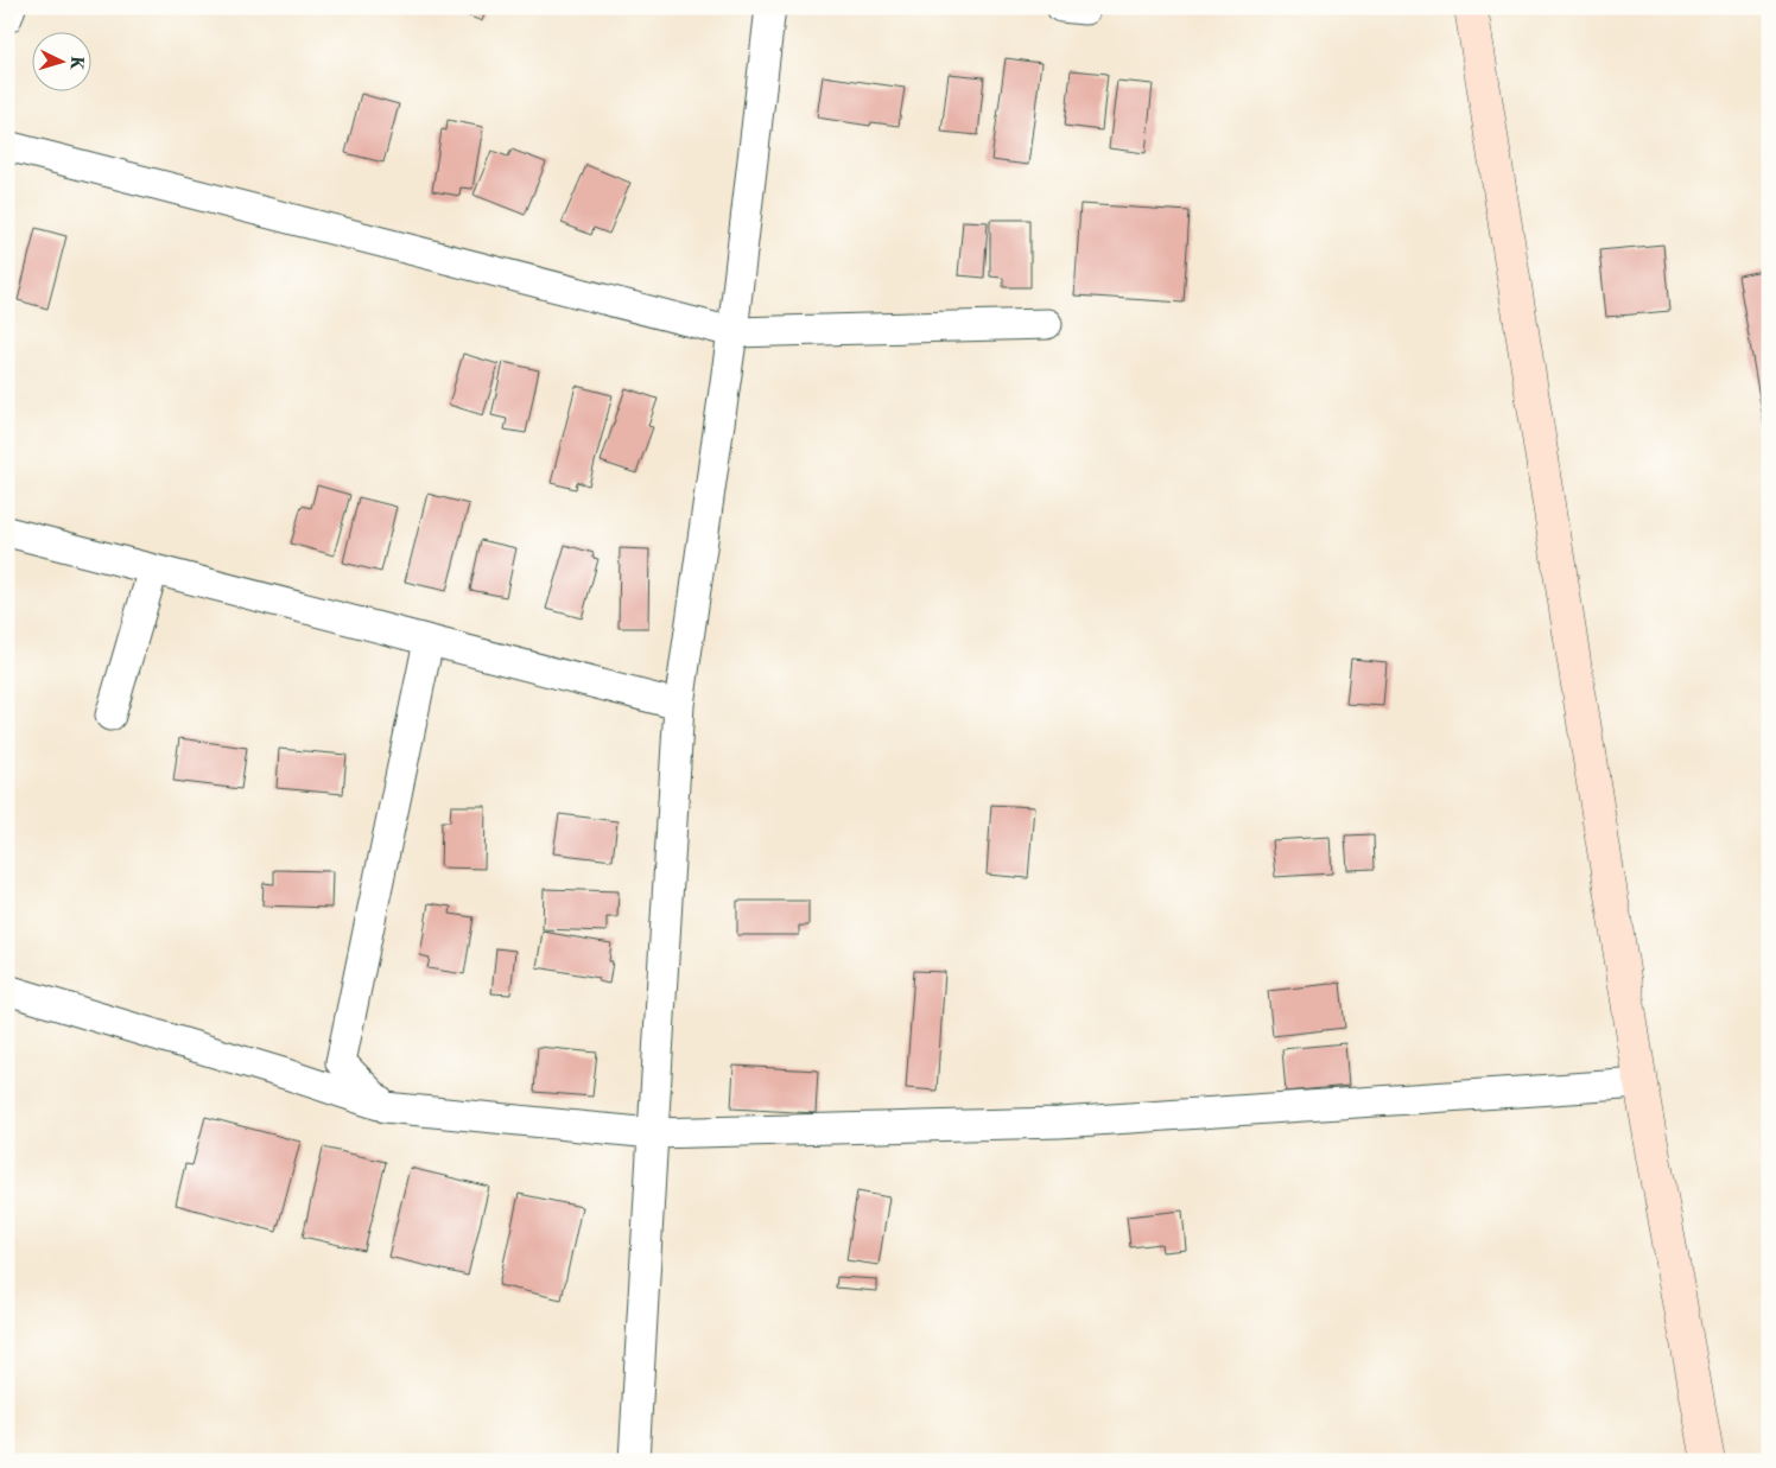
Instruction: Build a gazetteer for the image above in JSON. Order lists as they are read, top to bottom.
{
  "north": "right"
}
